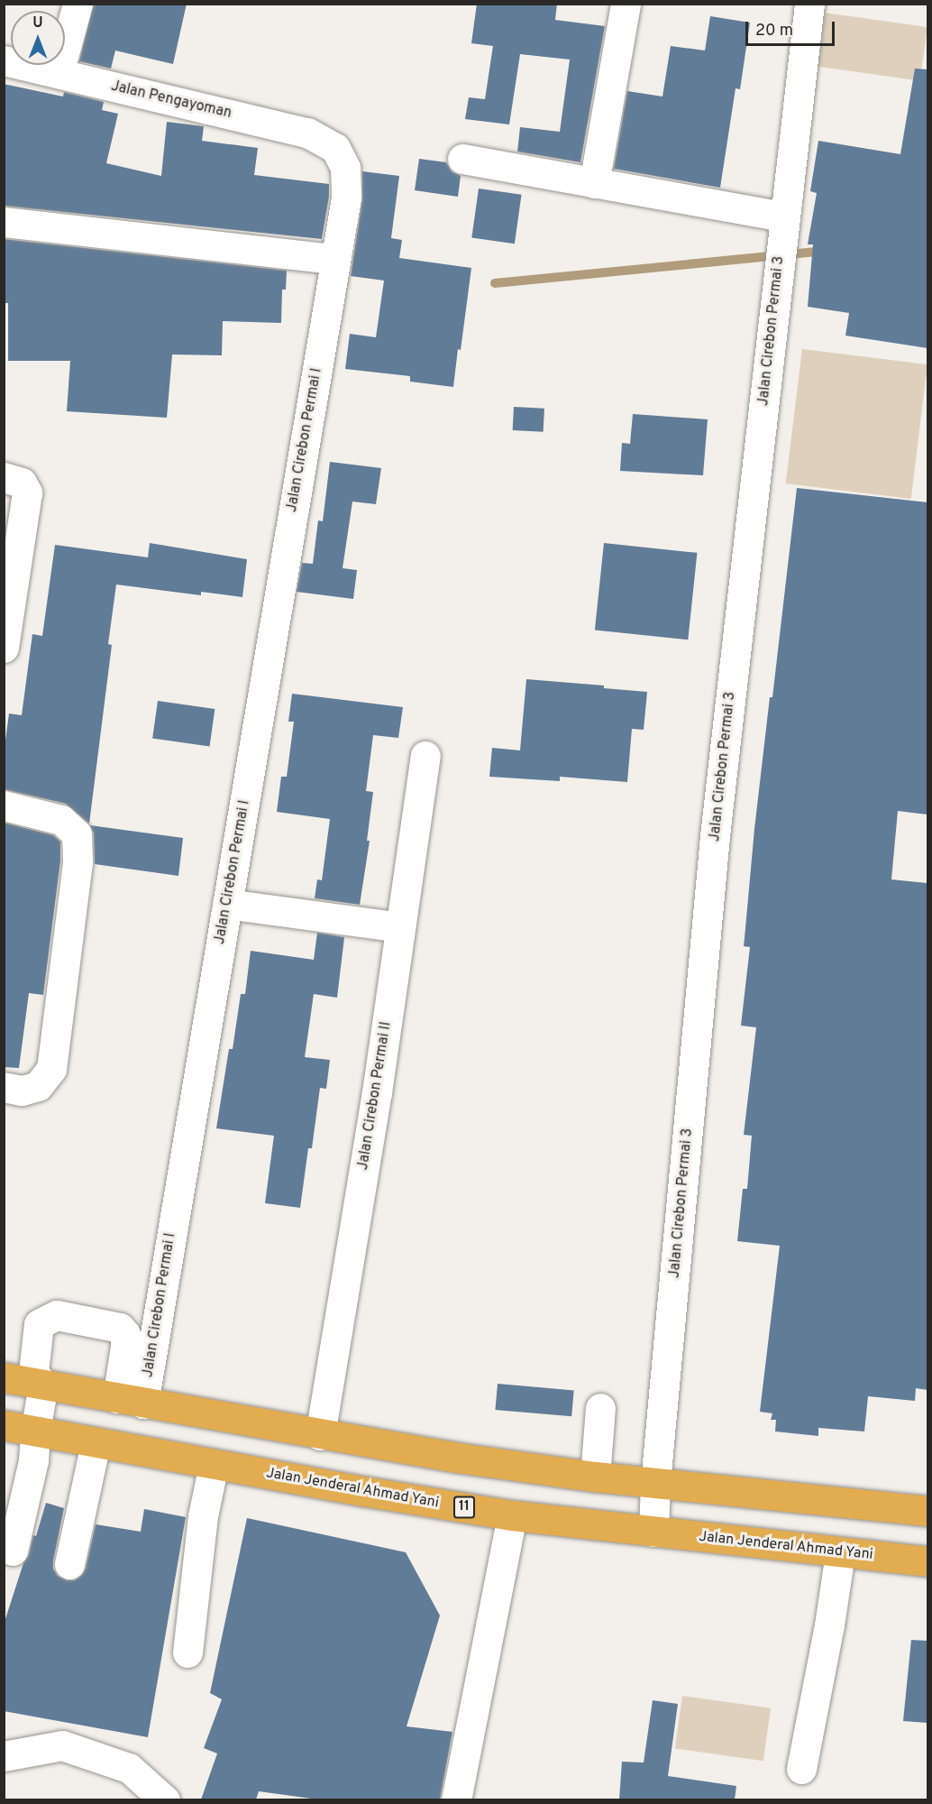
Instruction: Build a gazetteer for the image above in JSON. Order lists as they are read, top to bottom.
{
  "streets": {
    "highway": ["Jalan Jenderal Ahmad Yani", "11"],
    "street": [
      "Jalan Pengayoman",
      "Jalan Cirebon Permai 3",
      "Jalan Cirebon Permai I",
      "Jalan Cirebon Permai II"
    ]
  },
  "crossings": [
    ["Jalan Pengayoman", "Jalan Cirebon Permai I"],
    ["Jalan Cirebon Permai 3", "Jalan Jenderal Ahmad Yani"]
  ],
  "scale_bar": "20 m",
  "north": "top"
}
